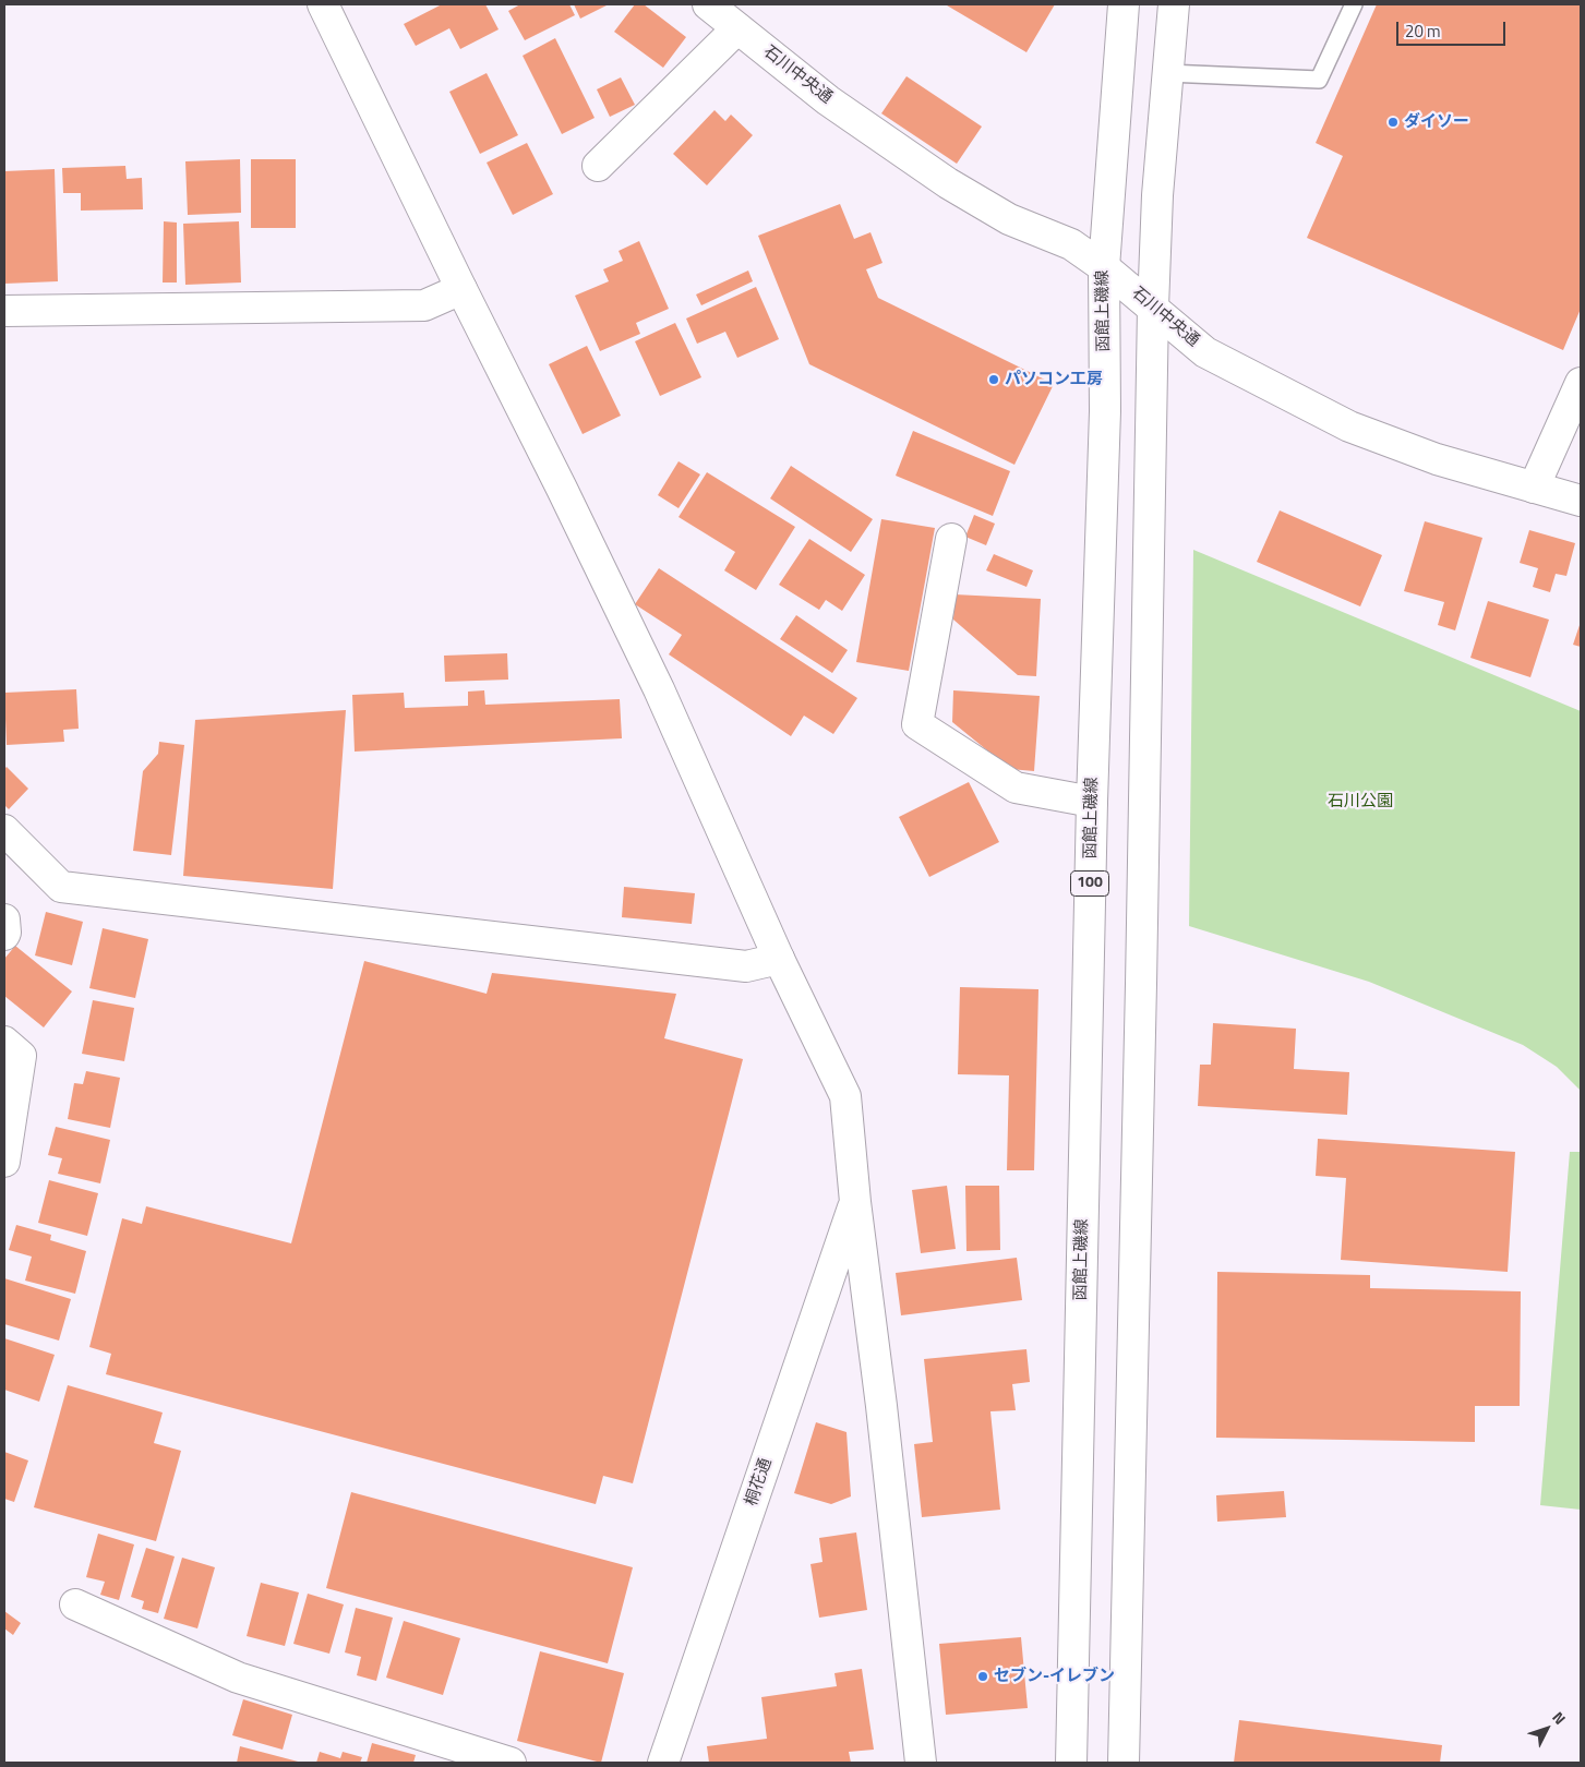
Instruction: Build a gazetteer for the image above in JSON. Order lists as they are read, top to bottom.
{
  "streets": {
    "street": [
      "石川中央通",
      "函館上磯線",
      "100",
      "桐花通"
    ]
  },
  "crossings": [
    ["石川中央通", "函館上磯線"]
  ],
  "parks": ["石川公園"],
  "places": ["ダイソー", "パソコン工房", "セブン-イレブン"],
  "scale_bar": "20 m",
  "north": "top right"
}
